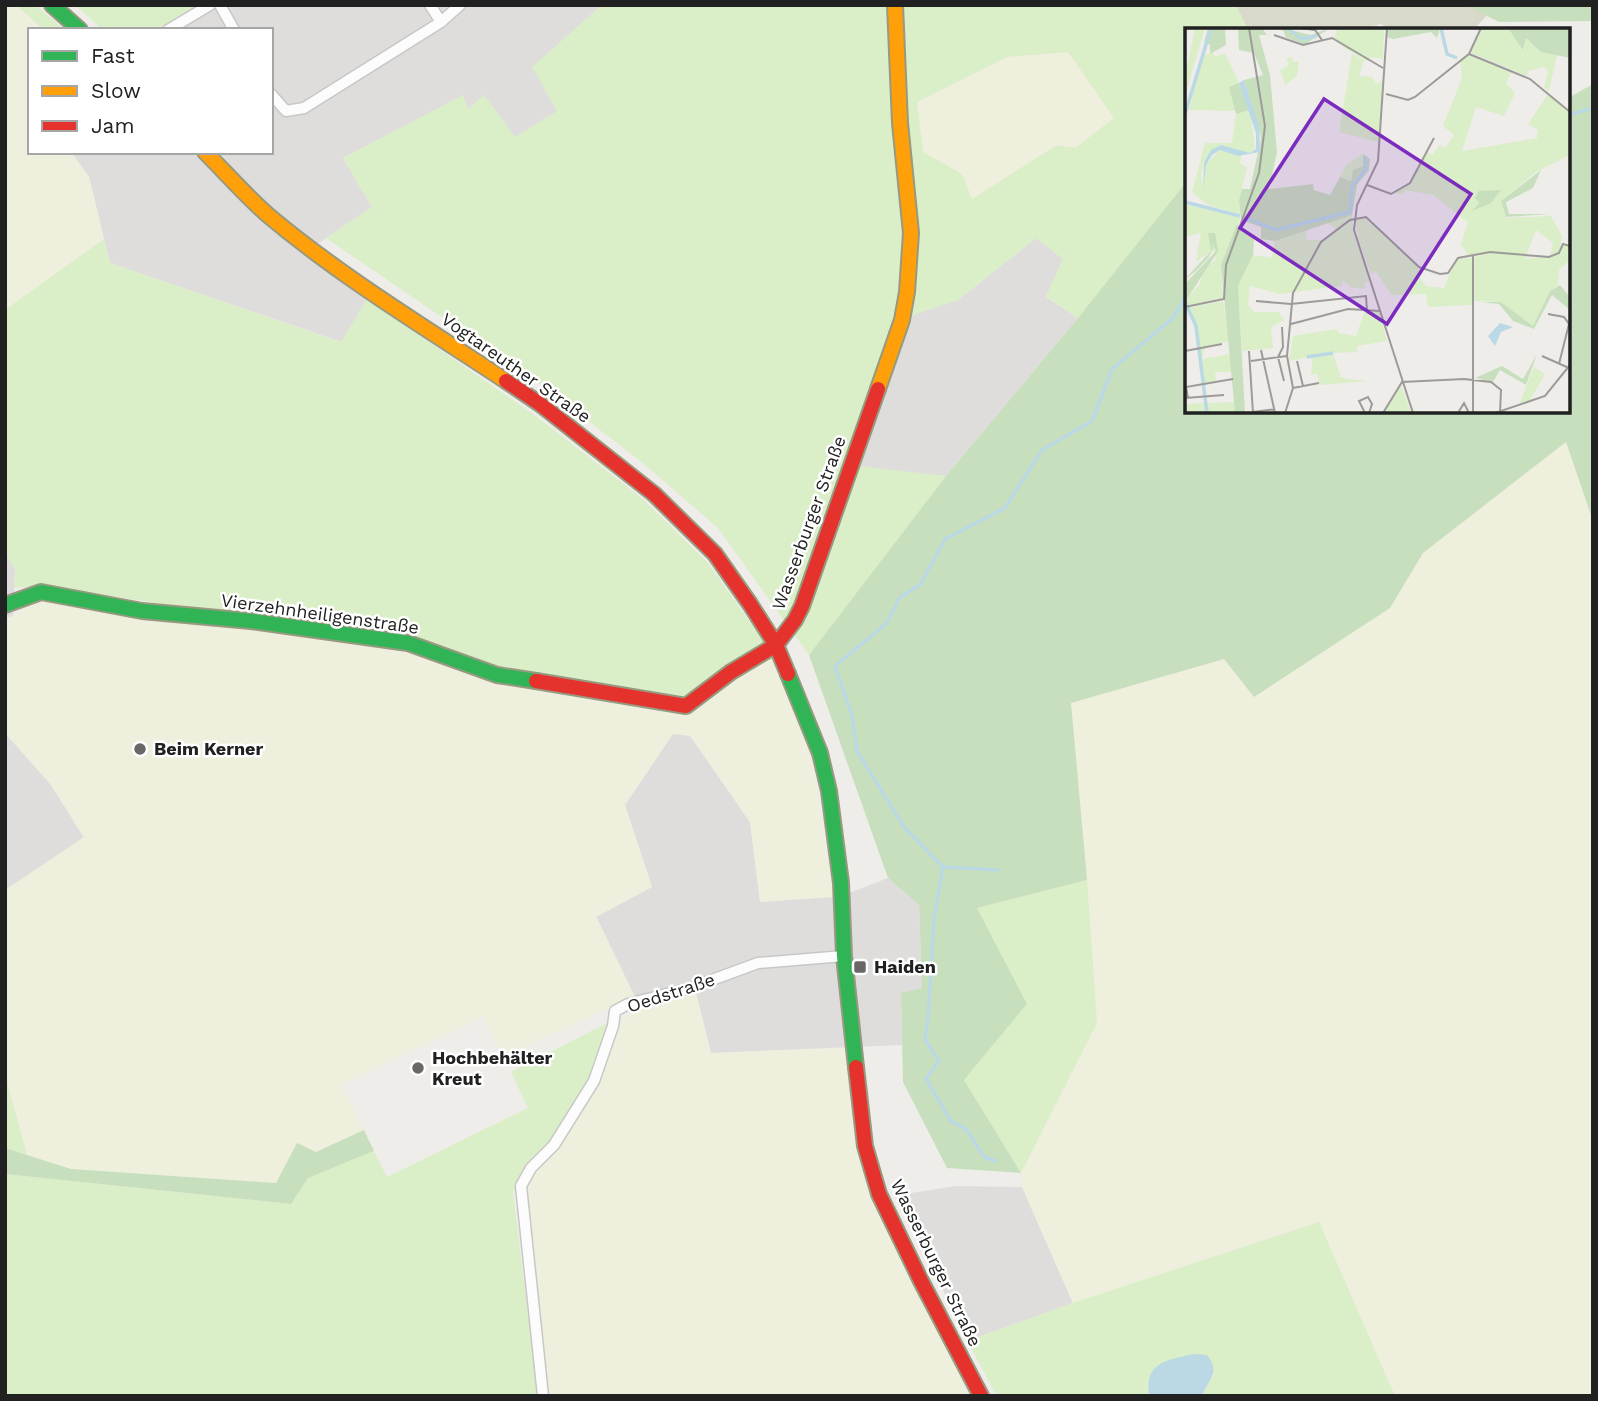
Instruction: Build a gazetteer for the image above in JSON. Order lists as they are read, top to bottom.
{
  "streets": {
    "main road": ["Vogtareuther Straße", "Wasserburger Straße", "Vierzehnheiligenstraße"],
    "street": ["Oedstraße"]
  },
  "crossings": [
    ["Vogtareuther Straße", "Wasserburger Straße"],
    ["Vogtareuther Straße", "Vierzehnheiligenstraße"],
    ["Wasserburger Straße", "Vierzehnheiligenstraße"],
    ["Wasserburger Straße", "Oedstraße"]
  ],
  "places": {
    "other": ["Beim Kerner", "Hochbehälter Kreut"],
    "transit": ["Haiden"]
  },
  "legend": ["Fast", "Slow", "Jam"]
}
